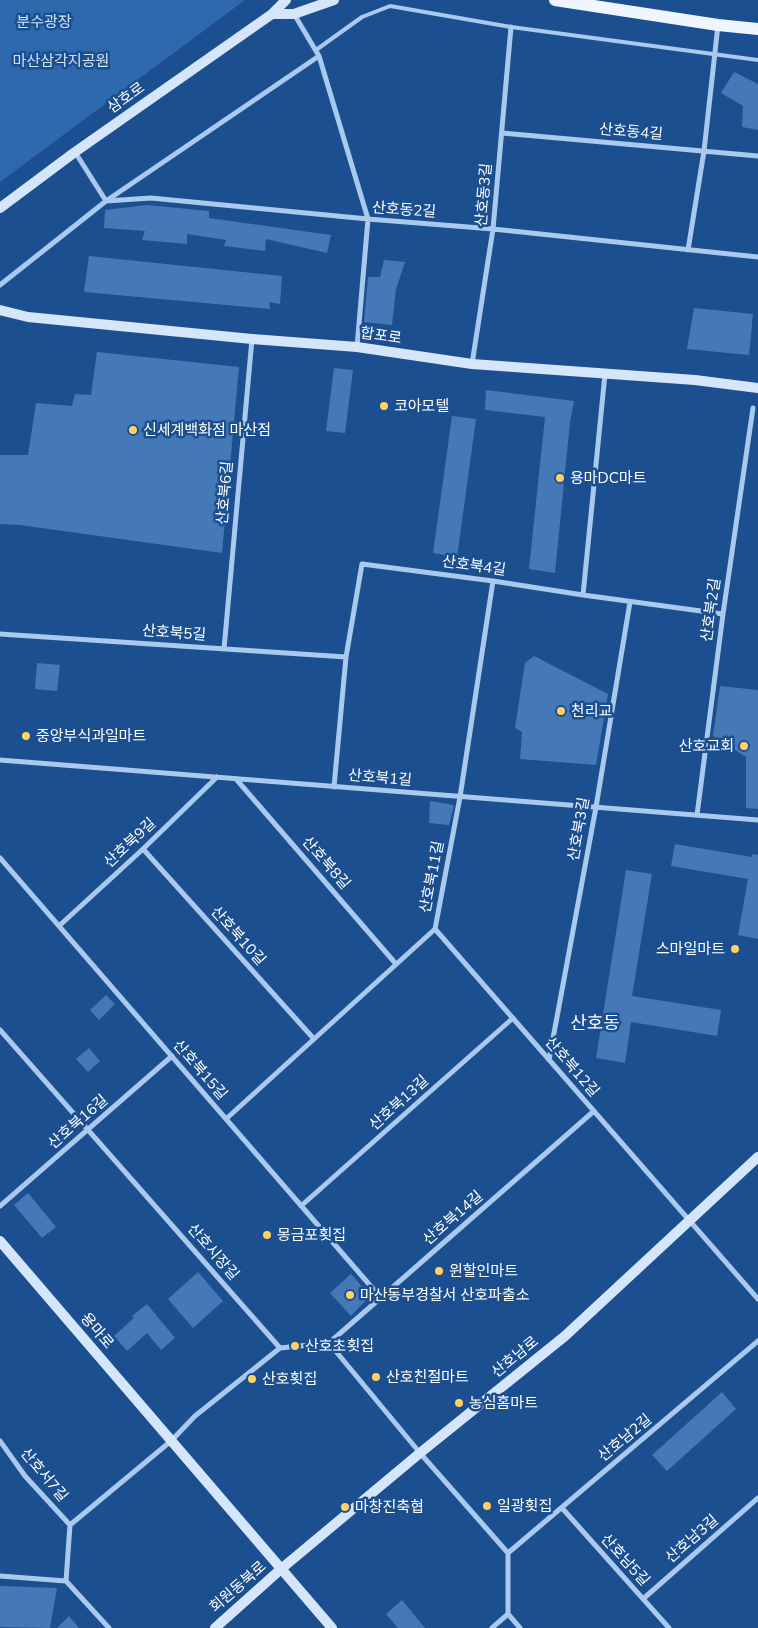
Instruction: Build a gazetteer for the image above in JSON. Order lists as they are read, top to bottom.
{
  "streets": {
    "main road": [
      "삼호로",
      "합포로",
      "용마로",
      "산호남로",
      "회원동북로"
    ],
    "street": [
      "산호동4길",
      "산호동3길",
      "산호동2길",
      "산호북6길",
      "산호북4길",
      "산호북2길",
      "산호북5길",
      "산호북1길",
      "산호북3길",
      "산호북9길",
      "산호북8길",
      "산호북11길",
      "산호북10길",
      "산호북12길",
      "산호북15길",
      "산호북13길",
      "산호북16길",
      "산호북14길",
      "산호시장길",
      "산호남2길",
      "산호서7길",
      "산호남3길",
      "산호남5길"
    ]
  },
  "crossings": [
    ["산호동4길", "산호동3길"],
    ["산호동3길", "산호동2길"],
    ["산호동3길", "합포로"],
    ["합포로", "산호북6길"],
    ["산호북6길", "산호북5길"],
    ["산호북4길", "산호북2길"],
    ["산호북4길", "산호북5길"],
    ["산호북4길", "산호북1길"],
    ["산호북4길", "산호북3길"],
    ["산호북4길", "산호북11길"],
    ["산호북2길", "산호북1길"],
    ["산호북1길", "산호북3길"],
    ["산호북1길", "산호북9길"],
    ["산호북1길", "산호북8길"],
    ["산호북1길", "산호북11길"],
    ["산호북3길", "산호북12길"],
    ["산호북9길", "산호북10길"],
    ["산호북9길", "산호북15길"],
    ["산호북8길", "산호북11길"],
    ["산호북11길", "산호북10길"],
    ["산호북11길", "산호북12길"],
    ["산호북11길", "산호북15길"],
    ["산호북12길", "산호북13길"],
    ["산호북12길", "산호북14길"],
    ["산호북12길", "산호남로"],
    ["산호북15길", "산호북13길"],
    ["산호북15길", "산호북16길"],
    ["산호북15길", "산호북14길"],
    ["산호북16길", "산호시장길"],
    ["용마로", "산호남로"],
    ["용마로", "회원동북로"],
    ["산호남로", "회원동북로"],
    ["산호남2길", "산호남5길"],
    ["산호남3길", "산호남5길"]
  ],
  "districts": ["산호동"],
  "parks": ["분수광장", "마산삼각지공원"],
  "places": [
    "코아모텔",
    "신세계백화점 마산점",
    "용마DC마트",
    "천리교",
    "중앙부식과일마트",
    "산호교회",
    "스마일마트",
    "몽금포횟집",
    "윈할인마트",
    "마산동부경찰서 산호파출소",
    "산호초횟집",
    "산호친절마트",
    "산호횟집",
    "농심홈마트",
    "일광횟집",
    "마창진축협"
  ]
}
